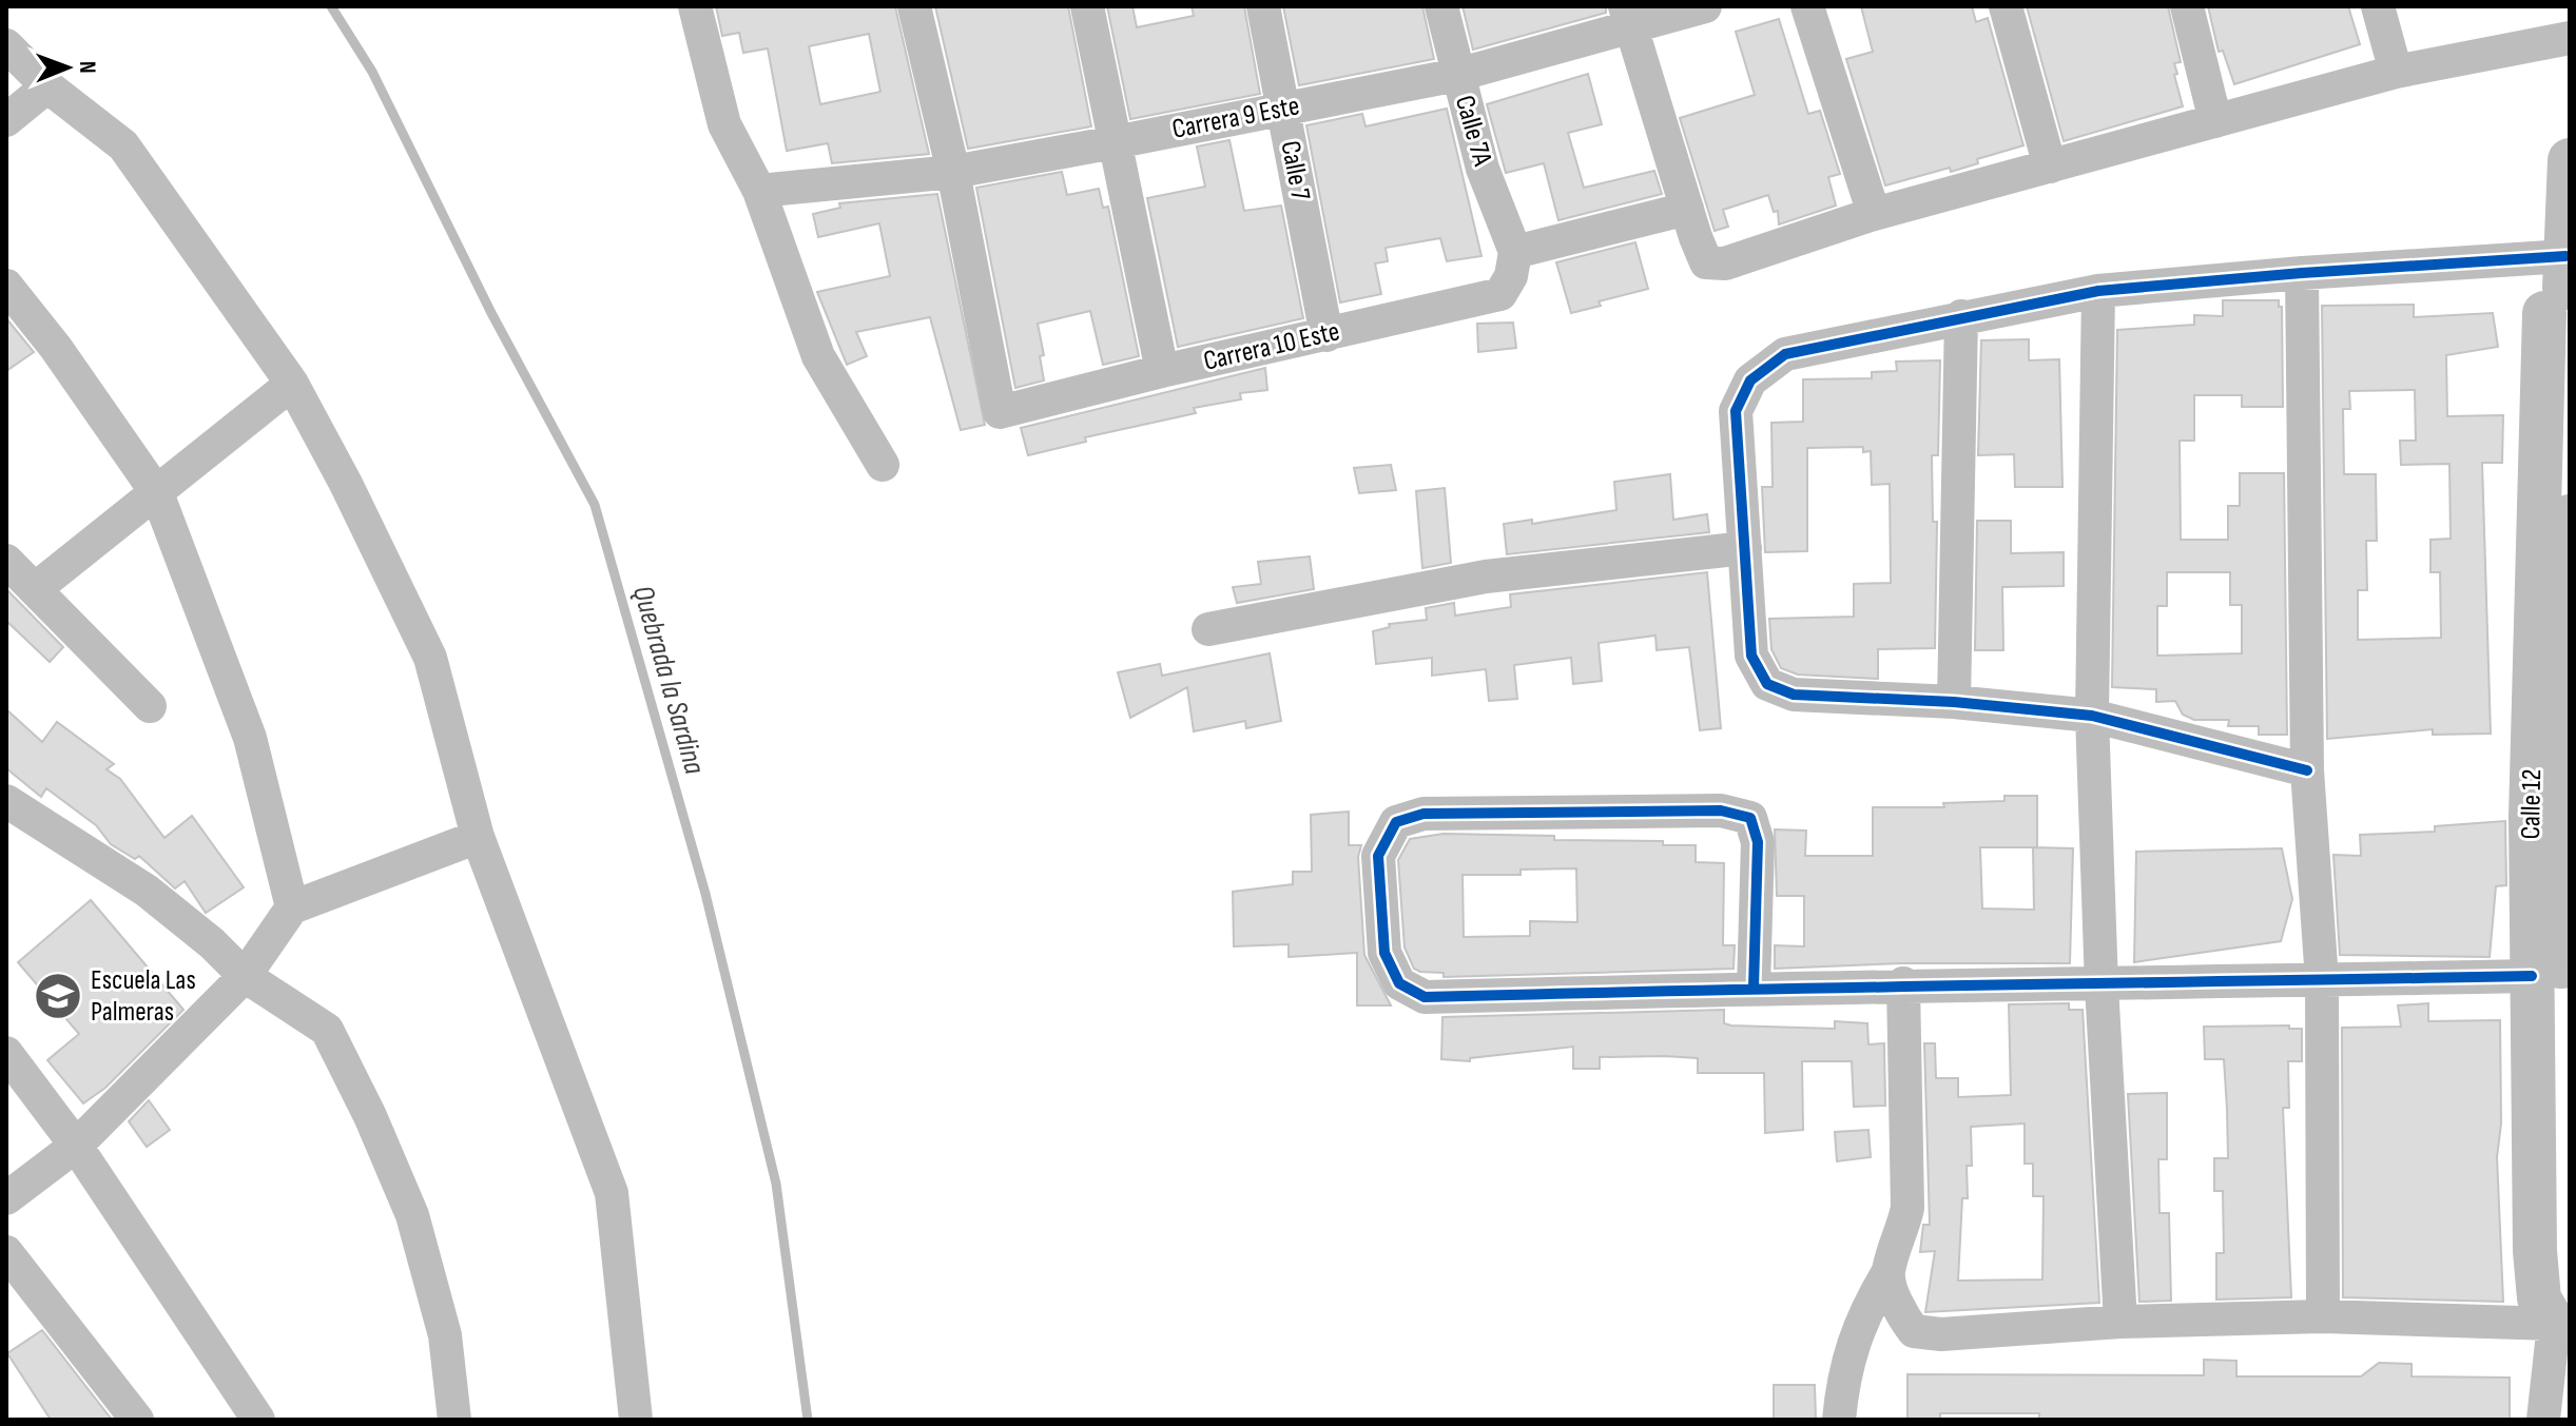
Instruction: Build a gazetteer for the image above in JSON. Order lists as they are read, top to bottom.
{
  "streets": {
    "main road": ["Calle 12"],
    "street": [
      "Carrera 9 Este",
      "Calle 7A",
      "Calle 7",
      "Carrera 10 Este"
    ]
  },
  "crossings": [
    ["Carrera 9 Este", "Calle 7A"],
    ["Carrera 9 Este", "Calle 7"],
    ["Carrera 9 Este", "Carrera 10 Este"],
    ["Calle 7A", "Carrera 10 Este"],
    ["Calle 7", "Carrera 10 Este"]
  ],
  "water": ["Quebrada la Sardina"],
  "places": {
    "school or university": ["Escuela Las Palmeras"]
  },
  "north": "right"
}
